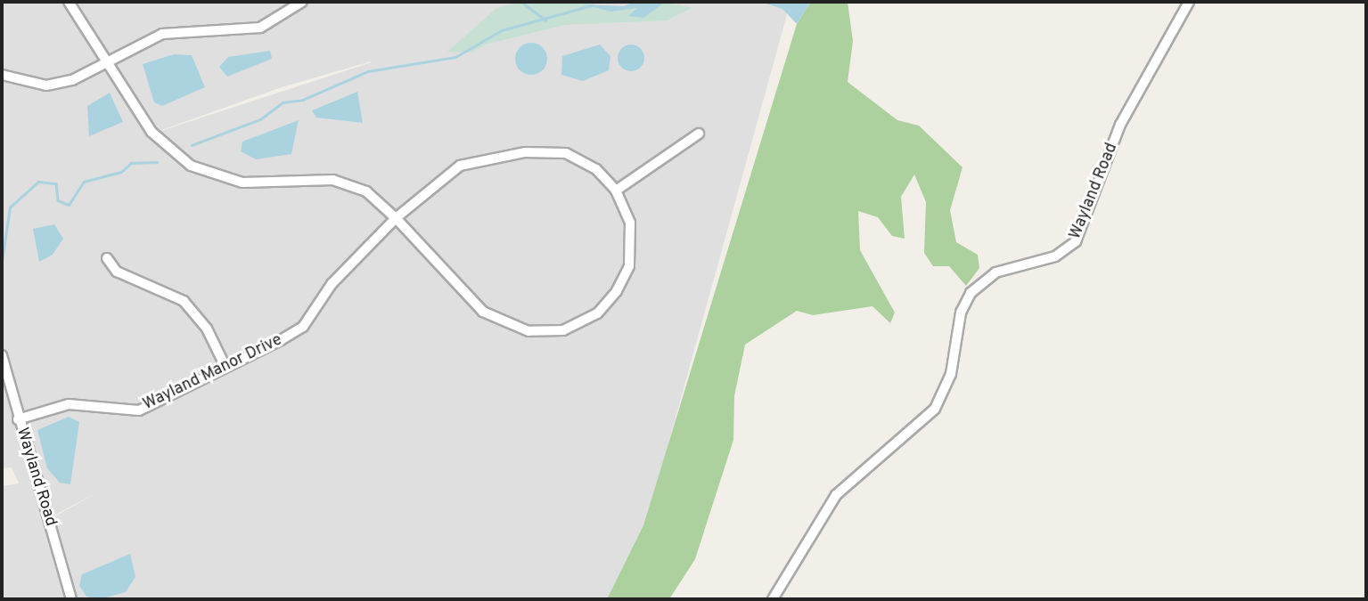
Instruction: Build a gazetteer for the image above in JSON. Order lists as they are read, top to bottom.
{
  "streets": {
    "street": ["Wayland Road", "Wayland Manor Drive"]
  },
  "crossings": [
    ["Wayland Road", "Wayland Manor Drive"]
  ]
}
